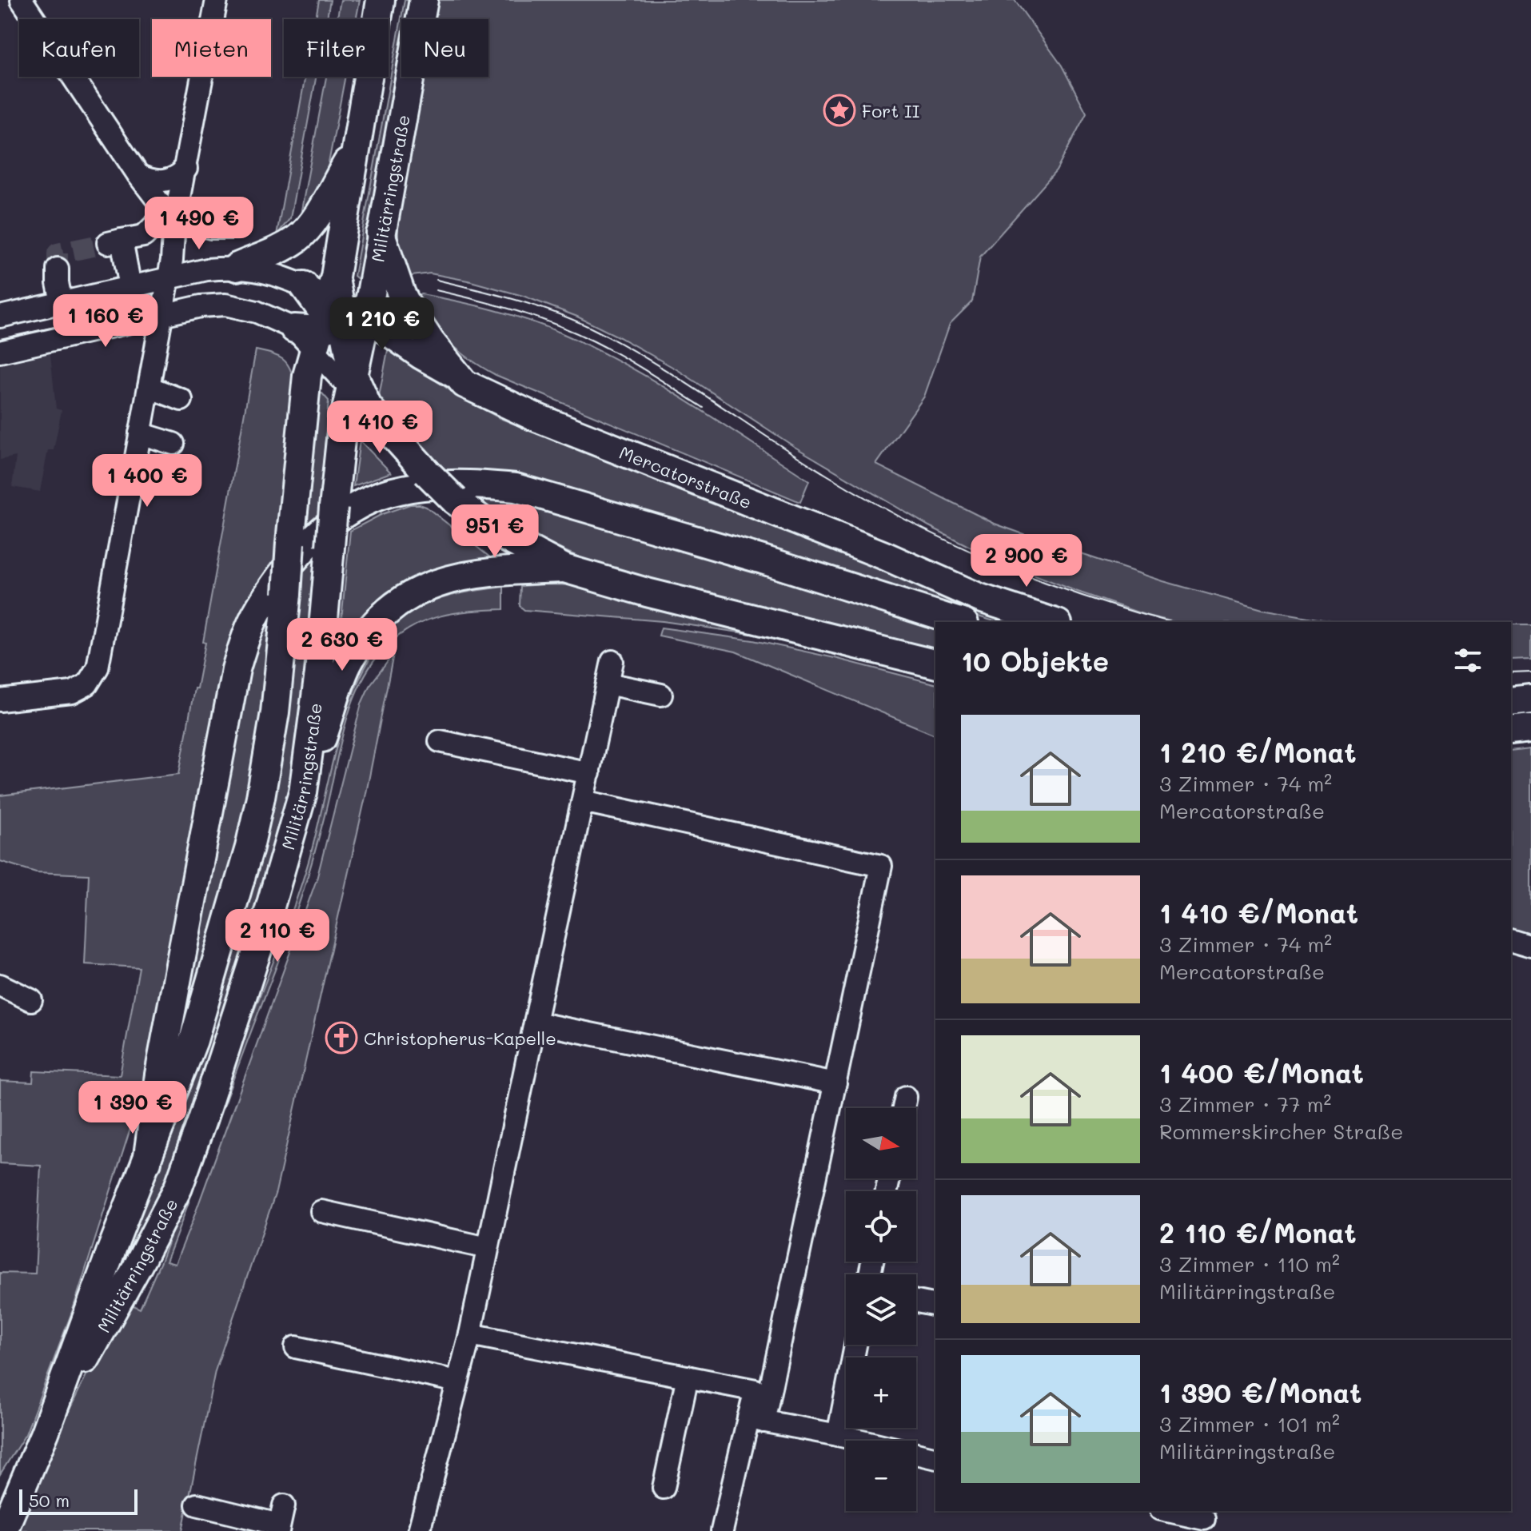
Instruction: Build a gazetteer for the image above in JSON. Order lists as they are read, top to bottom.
{
  "streets": {
    "main road": ["Militärringstraße", "Mercatorstraße"]
  },
  "crossings": [
    ["Militärringstraße", "Mercatorstraße"]
  ],
  "places": {
    "place": ["Fort II"],
    "church": ["Christopherus-Kapelle"]
  },
  "scale_bar": "50 m",
  "north": "right",
  "page": {
    "chip": [
      "Kaufen",
      "Mieten",
      "Filter",
      "Neu"
    ],
    "price": [
      "1 490 €",
      "1 160 €",
      "1 210 €",
      "1 410 €",
      "1 400 €",
      "951 €",
      "2 900 €",
      "2 630 €",
      "2 110 €",
      "1 390 €"
    ],
    "heading": "10 Objekte",
    "list": [
      {
        "name": "1 210 €/Monat",
        "note": "3 Zimmer · 74 m² · Mercatorstraße"
      },
      {
        "name": "1 410 €/Monat",
        "note": "3 Zimmer · 74 m² · Mercatorstraße"
      },
      {
        "name": "1 400 €/Monat",
        "note": "3 Zimmer · 77 m² · Rommerskircher Straße"
      },
      {
        "name": "2 110 €/Monat",
        "note": "3 Zimmer · 110 m² · Militärringstraße"
      },
      {
        "name": "1 390 €/Monat",
        "note": "3 Zimmer · 101 m² · Militärringstraße"
      }
    ],
    "map_buttons": ["+", "−"],
    "scale": "50 m"
  }
}
